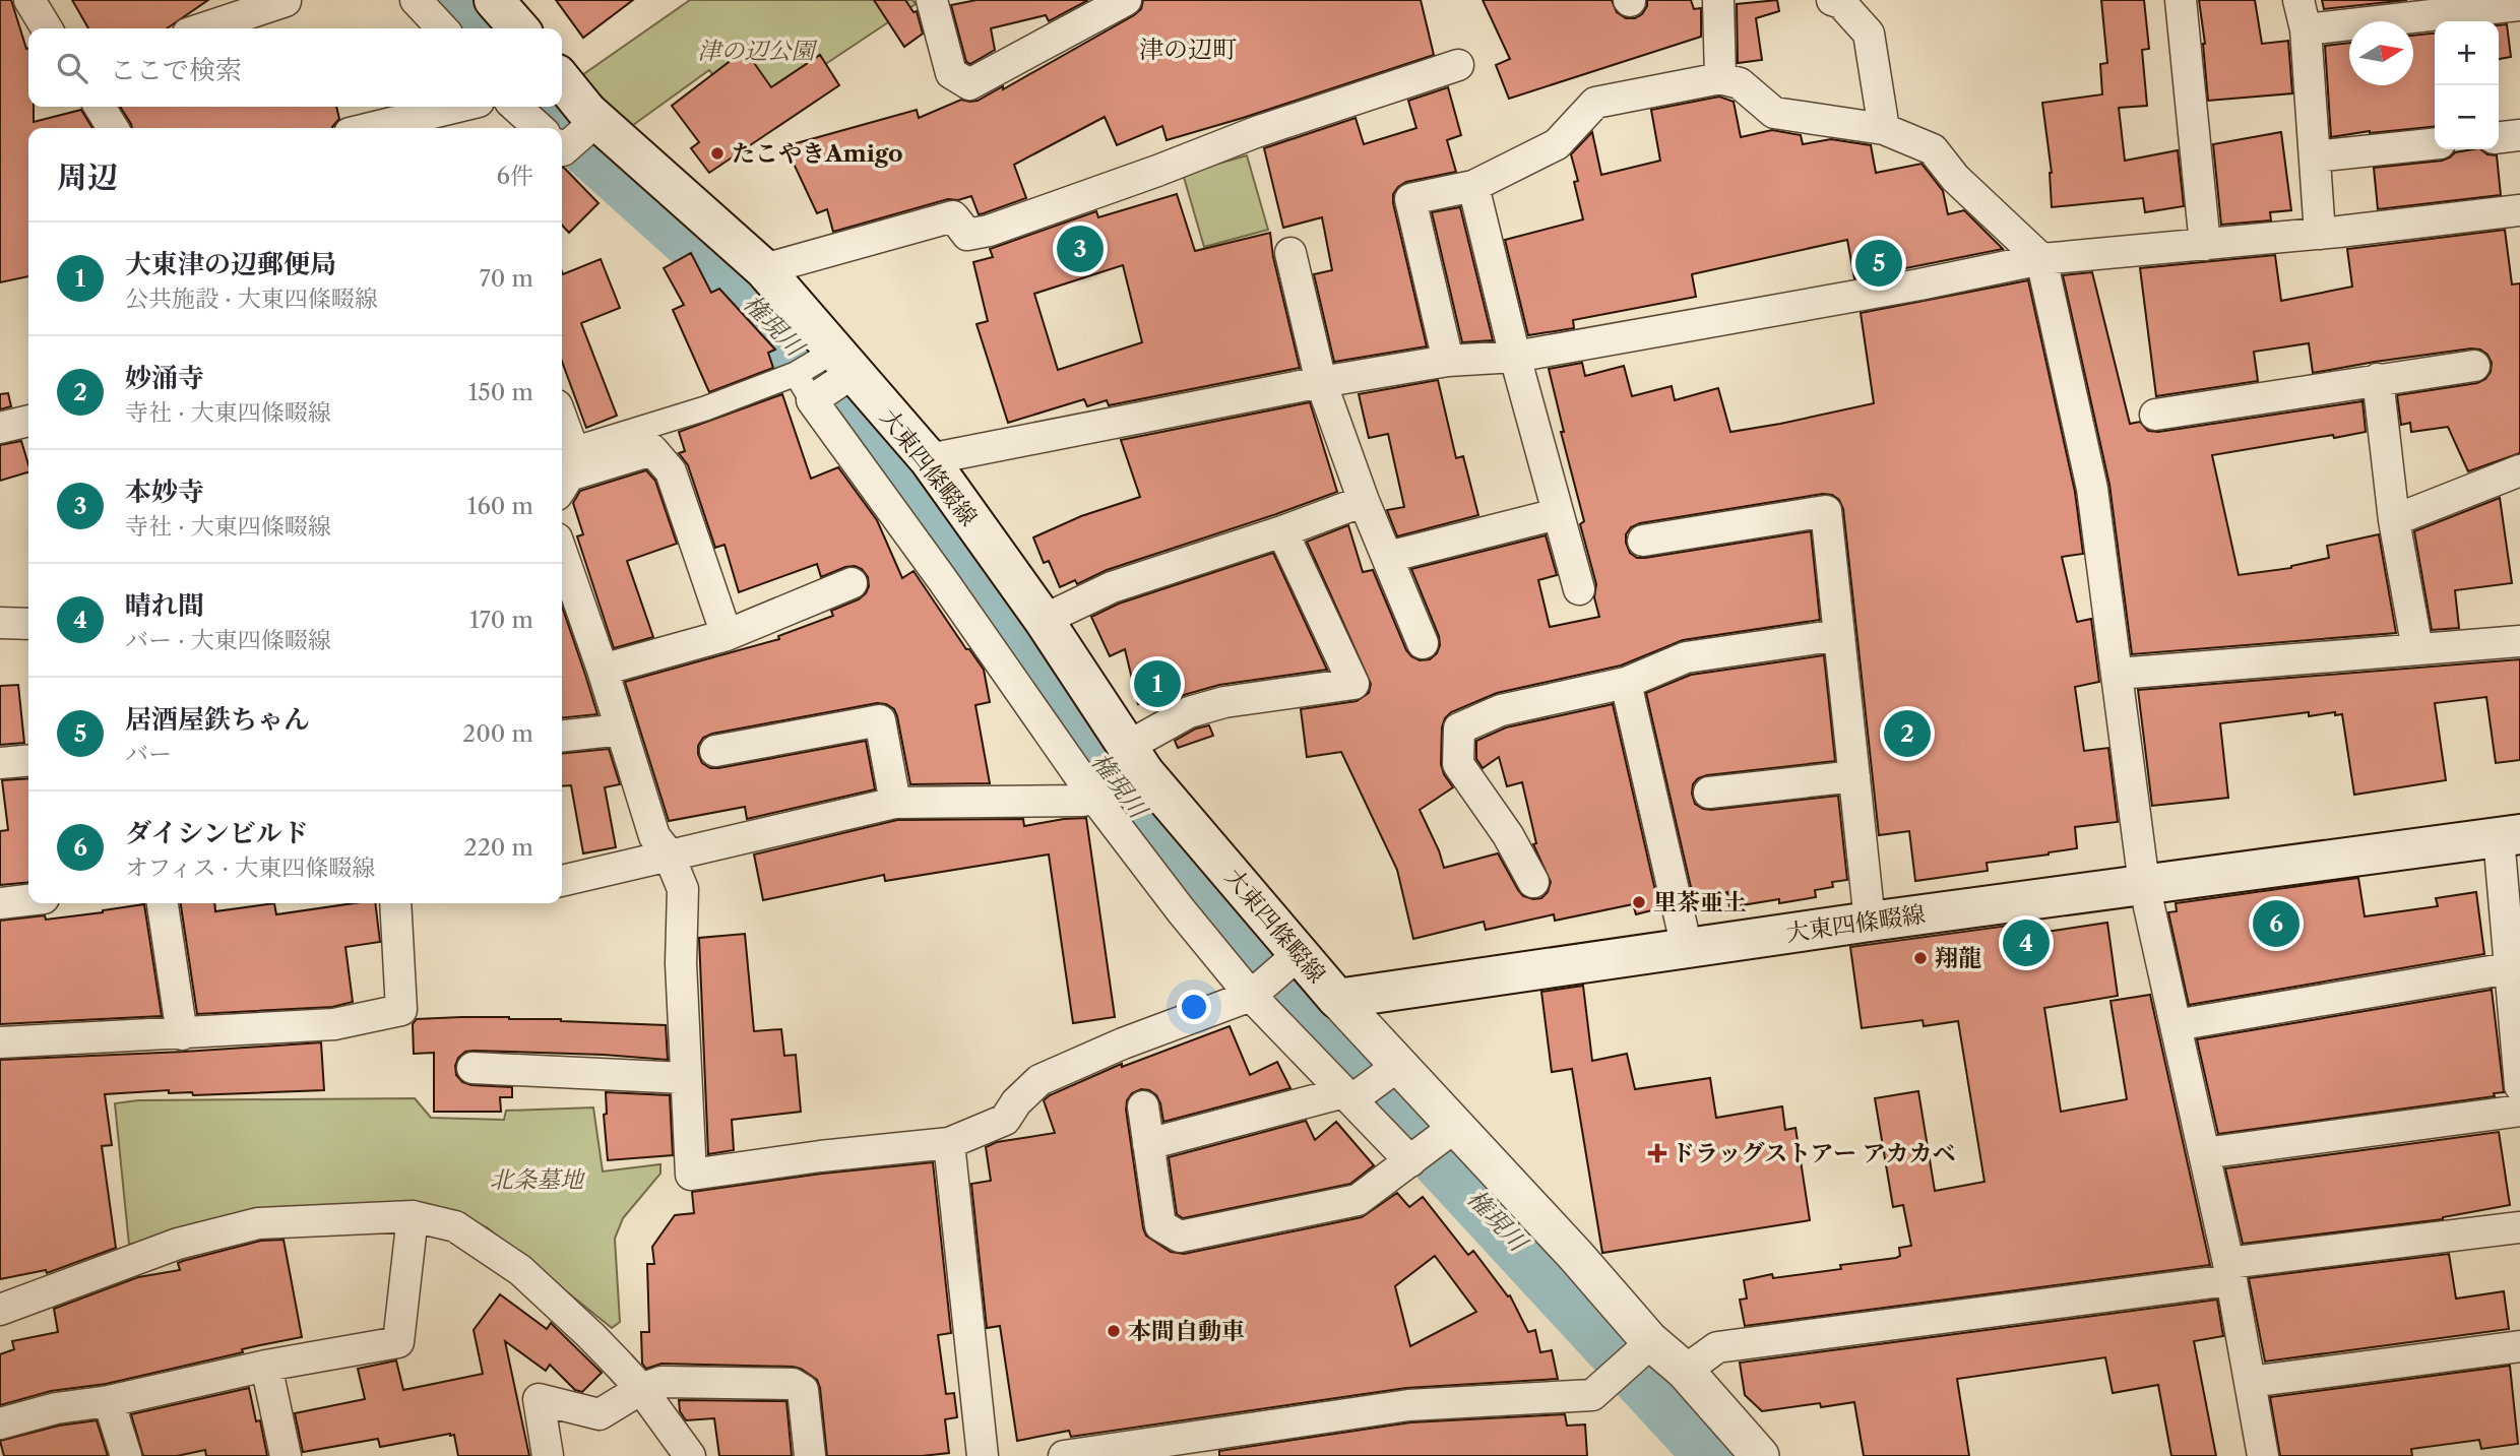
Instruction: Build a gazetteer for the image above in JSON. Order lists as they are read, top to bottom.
{
  "streets": {
    "main road": ["大東四條畷線"]
  },
  "districts": ["津の辺町"],
  "water": ["権現川"],
  "parks": ["津の辺公園", "北条墓地"],
  "places": {
    "other": [
      "たこやきAmigo",
      "里茶亜土",
      "翔龍",
      "本間自動車"
    ],
    "health": ["ドラッグストアー アカカベ"]
  },
  "north": "right",
  "page": {
    "map_buttons": ["+", "−"],
    "search": "ここで検索",
    "heading": ["周辺", "6件"],
    "list": [
      {
        "mark": "1",
        "name": "大東津の辺郵便局",
        "note": "公共施設 · 大東四條畷線",
        "value": "70 m"
      },
      {
        "mark": "2",
        "name": "妙涌寺",
        "note": "寺社 · 大東四條畷線",
        "value": "150 m"
      },
      {
        "mark": "3",
        "name": "本妙寺",
        "note": "寺社 · 大東四條畷線",
        "value": "160 m"
      },
      {
        "mark": "4",
        "name": "晴れ間",
        "note": "バー · 大東四條畷線",
        "value": "170 m"
      },
      {
        "mark": "5",
        "name": "居酒屋鉄ちゃん",
        "note": "バー",
        "value": "200 m"
      },
      {
        "mark": "6",
        "name": "ダイシンビルド",
        "note": "オフィス · 大東四條畷線",
        "value": "220 m"
      }
    ],
    "pins": [
      "3",
      "5",
      "1",
      "2",
      "6",
      "4"
    ]
  }
}
